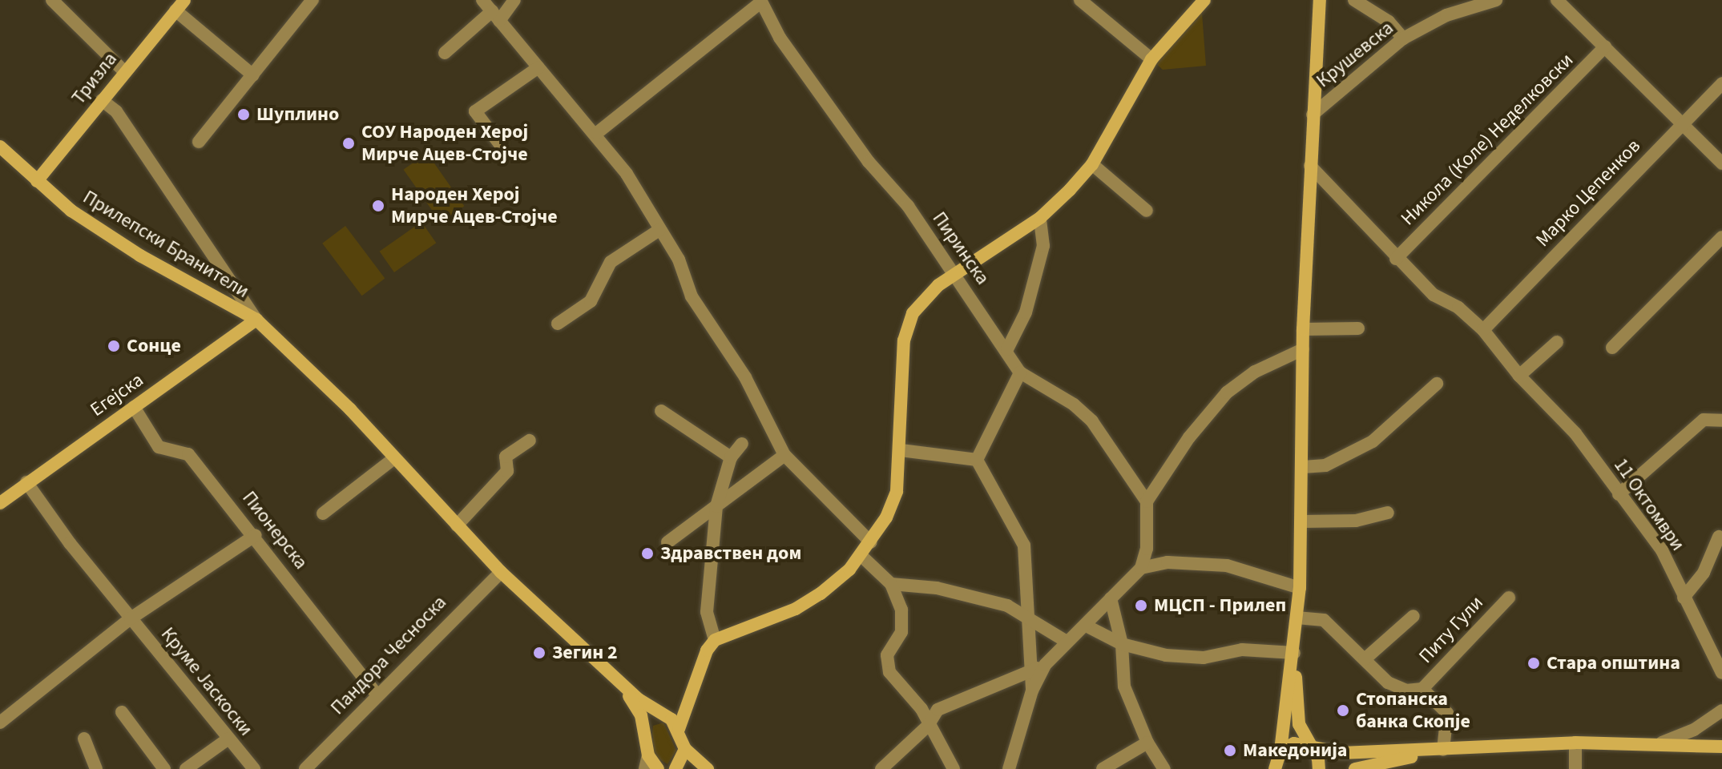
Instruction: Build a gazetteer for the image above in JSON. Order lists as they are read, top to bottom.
{
  "streets": {
    "street": [
      "Крушевска",
      "Тризла",
      "Никола (Коле) Неделковски",
      "Марко Цепенков",
      "Прилепски Бранители",
      "Пиринска",
      "Егејска",
      "11 Октомври",
      "Пионерска",
      "Питу Гули",
      "Пандора Чесноска",
      "Круме Јаскоски"
    ]
  },
  "crossings": [
    ["Тризла", "Прилепски Бранители"],
    ["Никола (Коле) Неделковски", "11 Октомври"],
    ["Марко Цепенков", "11 Октомври"],
    ["Прилепски Бранители", "Егејска"],
    ["Прилепски Бранители", "Пандора Чесноска"],
    ["Егејска", "Пионерска"],
    ["Егејска", "Круме Јаскоски"],
    ["Пионерска", "Пандора Чесноска"],
    ["Пионерска", "Круме Јаскоски"]
  ],
  "places": [
    "Шуплино",
    "СОУ Народен Херој Мирче Ацев-Стојче",
    "Народен Херој Мирче Ацев-Стојче",
    "Сонце",
    "Здравствен дом",
    "МЦСП - Прилеп",
    "Зегин 2",
    "Стара општина",
    "Стопанска банка Скопје",
    "Македонија"
  ]
}
